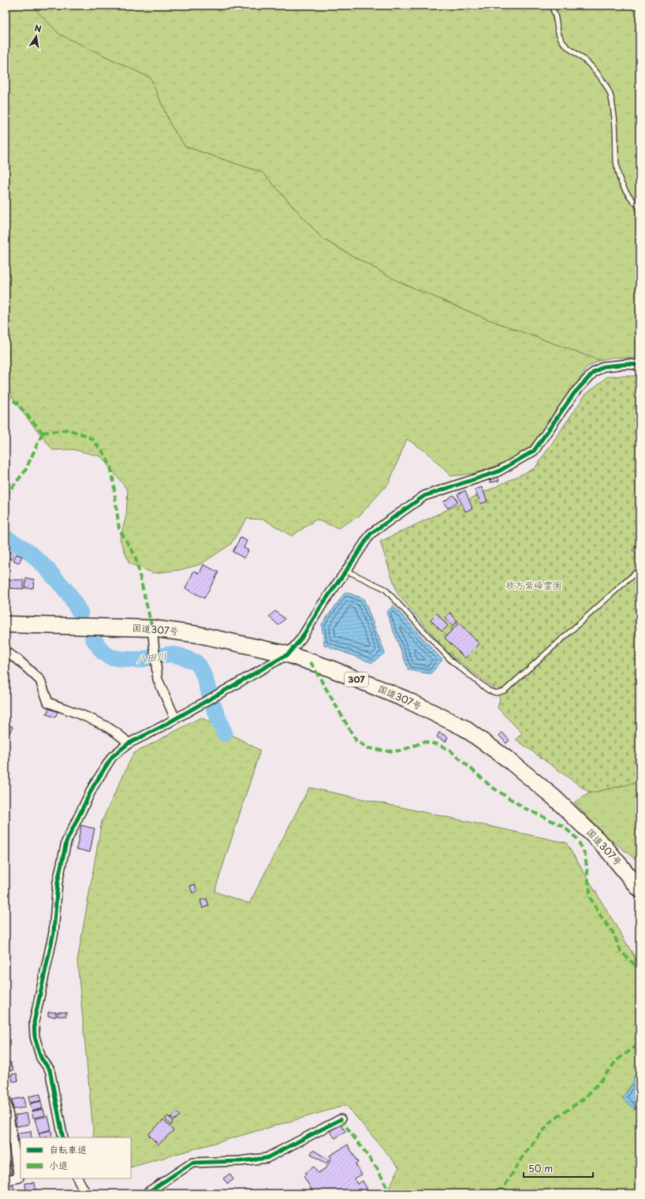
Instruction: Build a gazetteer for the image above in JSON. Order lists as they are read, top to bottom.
{
  "streets": {
    "highway": ["国道307号", "307"]
  },
  "water": ["八田川"],
  "parks": ["枚方紫峰霊園"],
  "legend": ["自転車道", "小道"],
  "scale_bar": "50 m",
  "north": "top"
}
